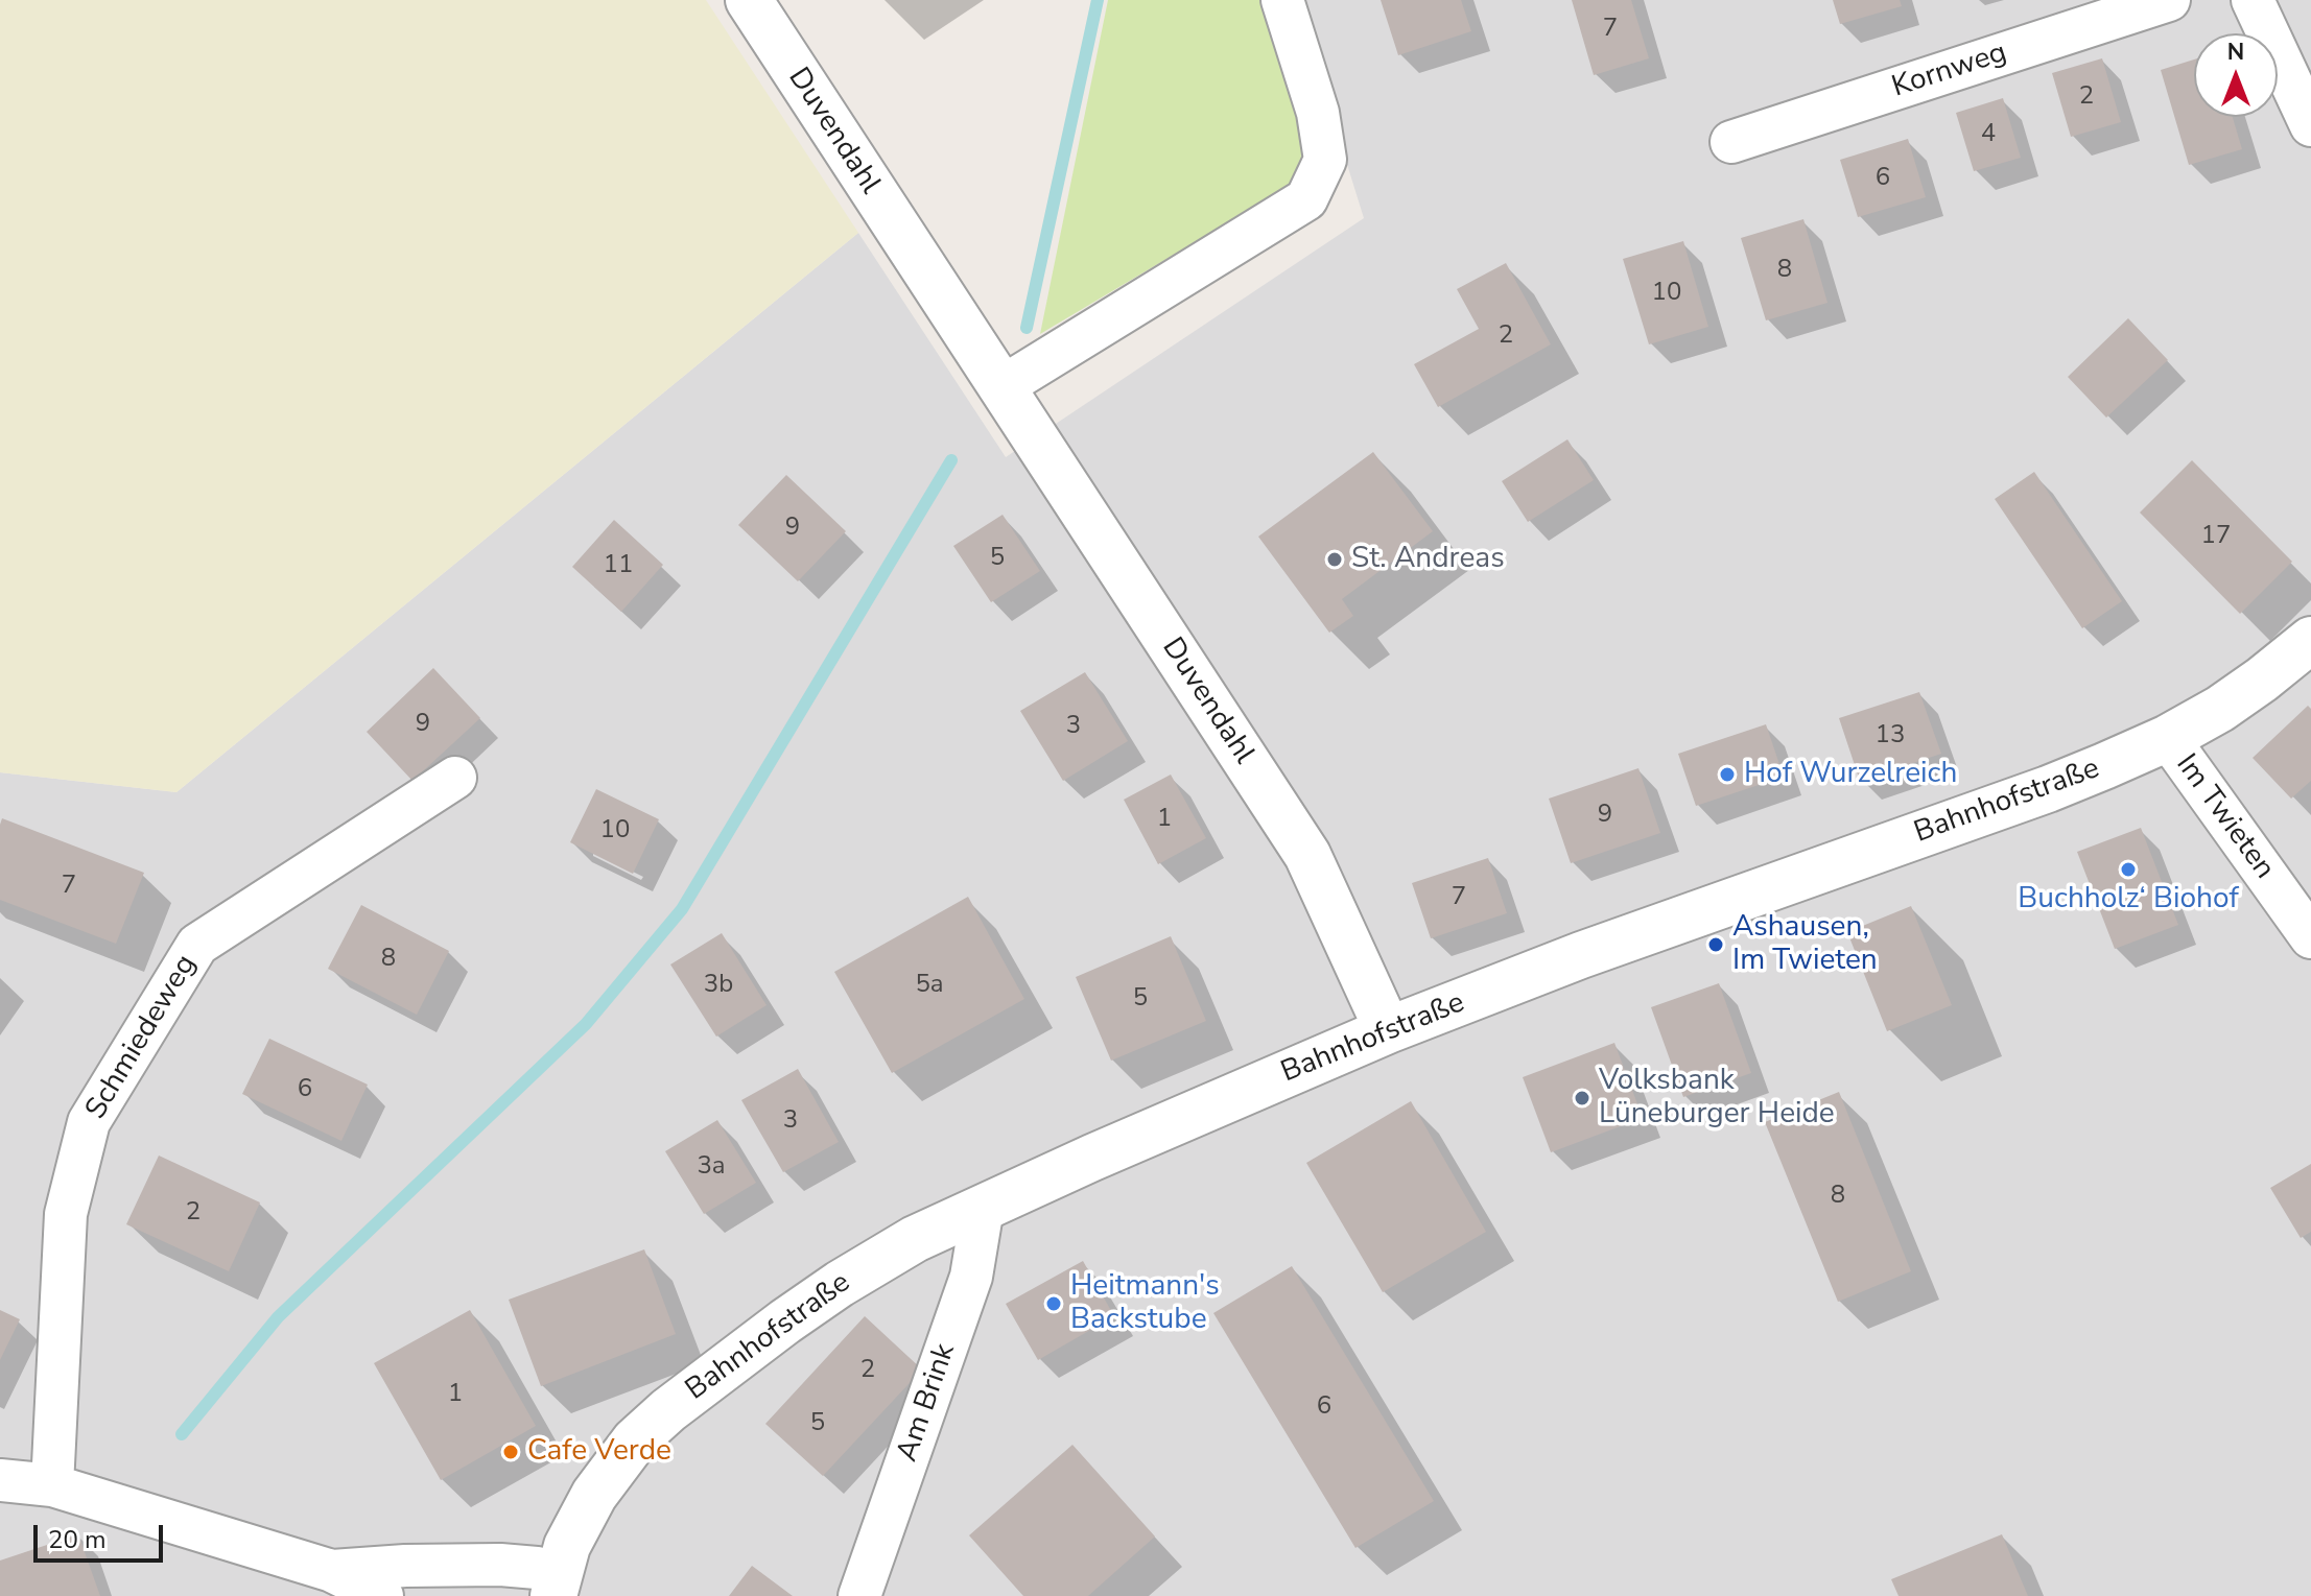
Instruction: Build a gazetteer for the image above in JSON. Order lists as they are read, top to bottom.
{
  "streets": {
    "street": [
      "Kornweg",
      "Duvendahl",
      "Bahnhofstraße",
      "Im Twieten",
      "Schmiedeweg",
      "Am Brink"
    ]
  },
  "crossings": [
    ["Duvendahl", "Bahnhofstraße"],
    ["Bahnhofstraße", "Im Twieten"],
    ["Bahnhofstraße", "Am Brink"]
  ],
  "places": [
    "St. Andreas",
    "Hof Wurzelreich",
    "Buchholz‘ Biohof",
    "Ashausen, Im Twieten",
    "Volksbank Lüneburger Heide",
    "Heitmann's Backstube",
    "Cafe Verde"
  ],
  "house_numbers": [
    "7",
    "2",
    "4",
    "6",
    "8",
    "10",
    "2",
    "9",
    "17",
    "5",
    "11",
    "9",
    "3",
    "13",
    "9",
    "1",
    "10",
    "7",
    "7",
    "8",
    "3b",
    "5a",
    "5",
    "6",
    "3",
    "3a",
    "8",
    "2",
    "2",
    "1",
    "6",
    "5"
  ],
  "scale_bar": "20 m",
  "north": "top"
}
